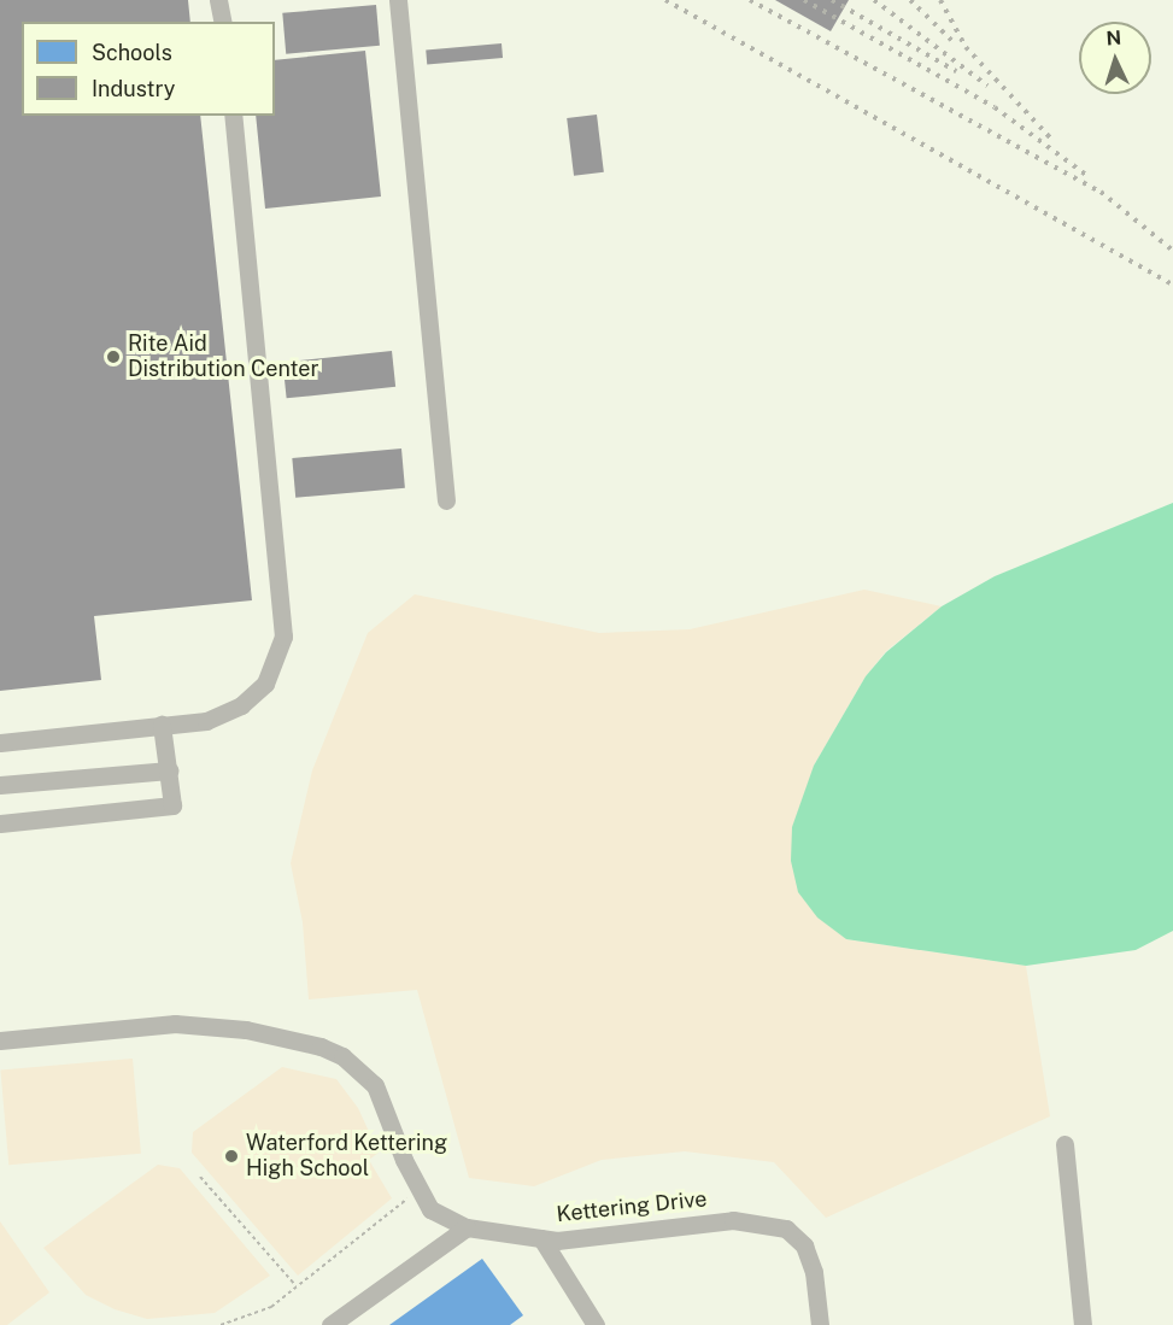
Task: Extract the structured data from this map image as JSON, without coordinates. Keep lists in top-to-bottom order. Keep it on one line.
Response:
{"streets":{"street":["Kettering Drive"]},"places":["Rite Aid Distribution Center","Waterford Kettering High School"],"legend":["Schools","Industry"],"north":"top"}
